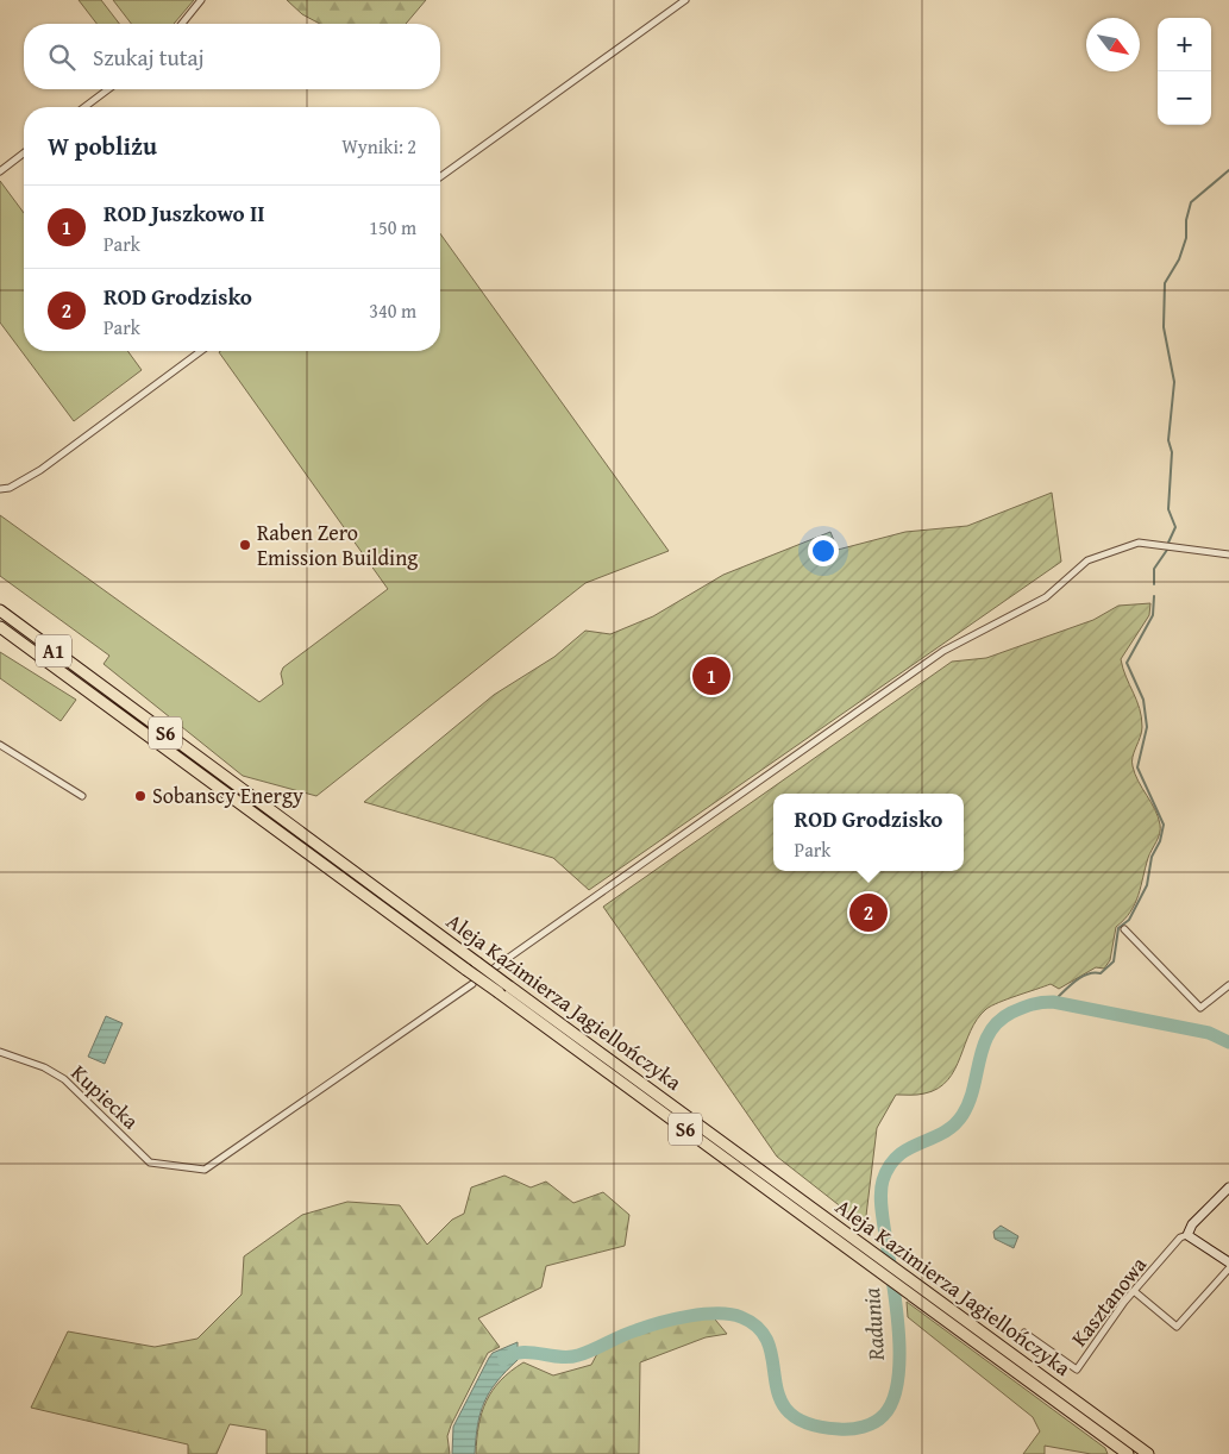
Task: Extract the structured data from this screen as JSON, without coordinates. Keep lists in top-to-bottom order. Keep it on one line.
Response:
{"streets":{"highway":["A1","S6","Aleja Kazimierza Jagiellończyka"],"street":["Kupiecka","Kasztanowa"]},"crossings":[["A1","Aleja Kazimierza Jagiellończyka"]],"water":["Radunia"],"places":["Raben Zero Emission Building","Sobanscy Energy"],"north":"bottom right","page":{"map_buttons":["+","−"],"search":"Szukaj tutaj","heading":["W pobliżu","Wyniki: 2"],"list":[{"mark":"1","name":"ROD Juszkowo II","note":"Park","value":"150 m"},{"mark":"2","name":"ROD Grodzisko","note":"Park","value":"340 m"}],"pins":["1","2"],"popup":["ROD Grodzisko","Park"]}}
